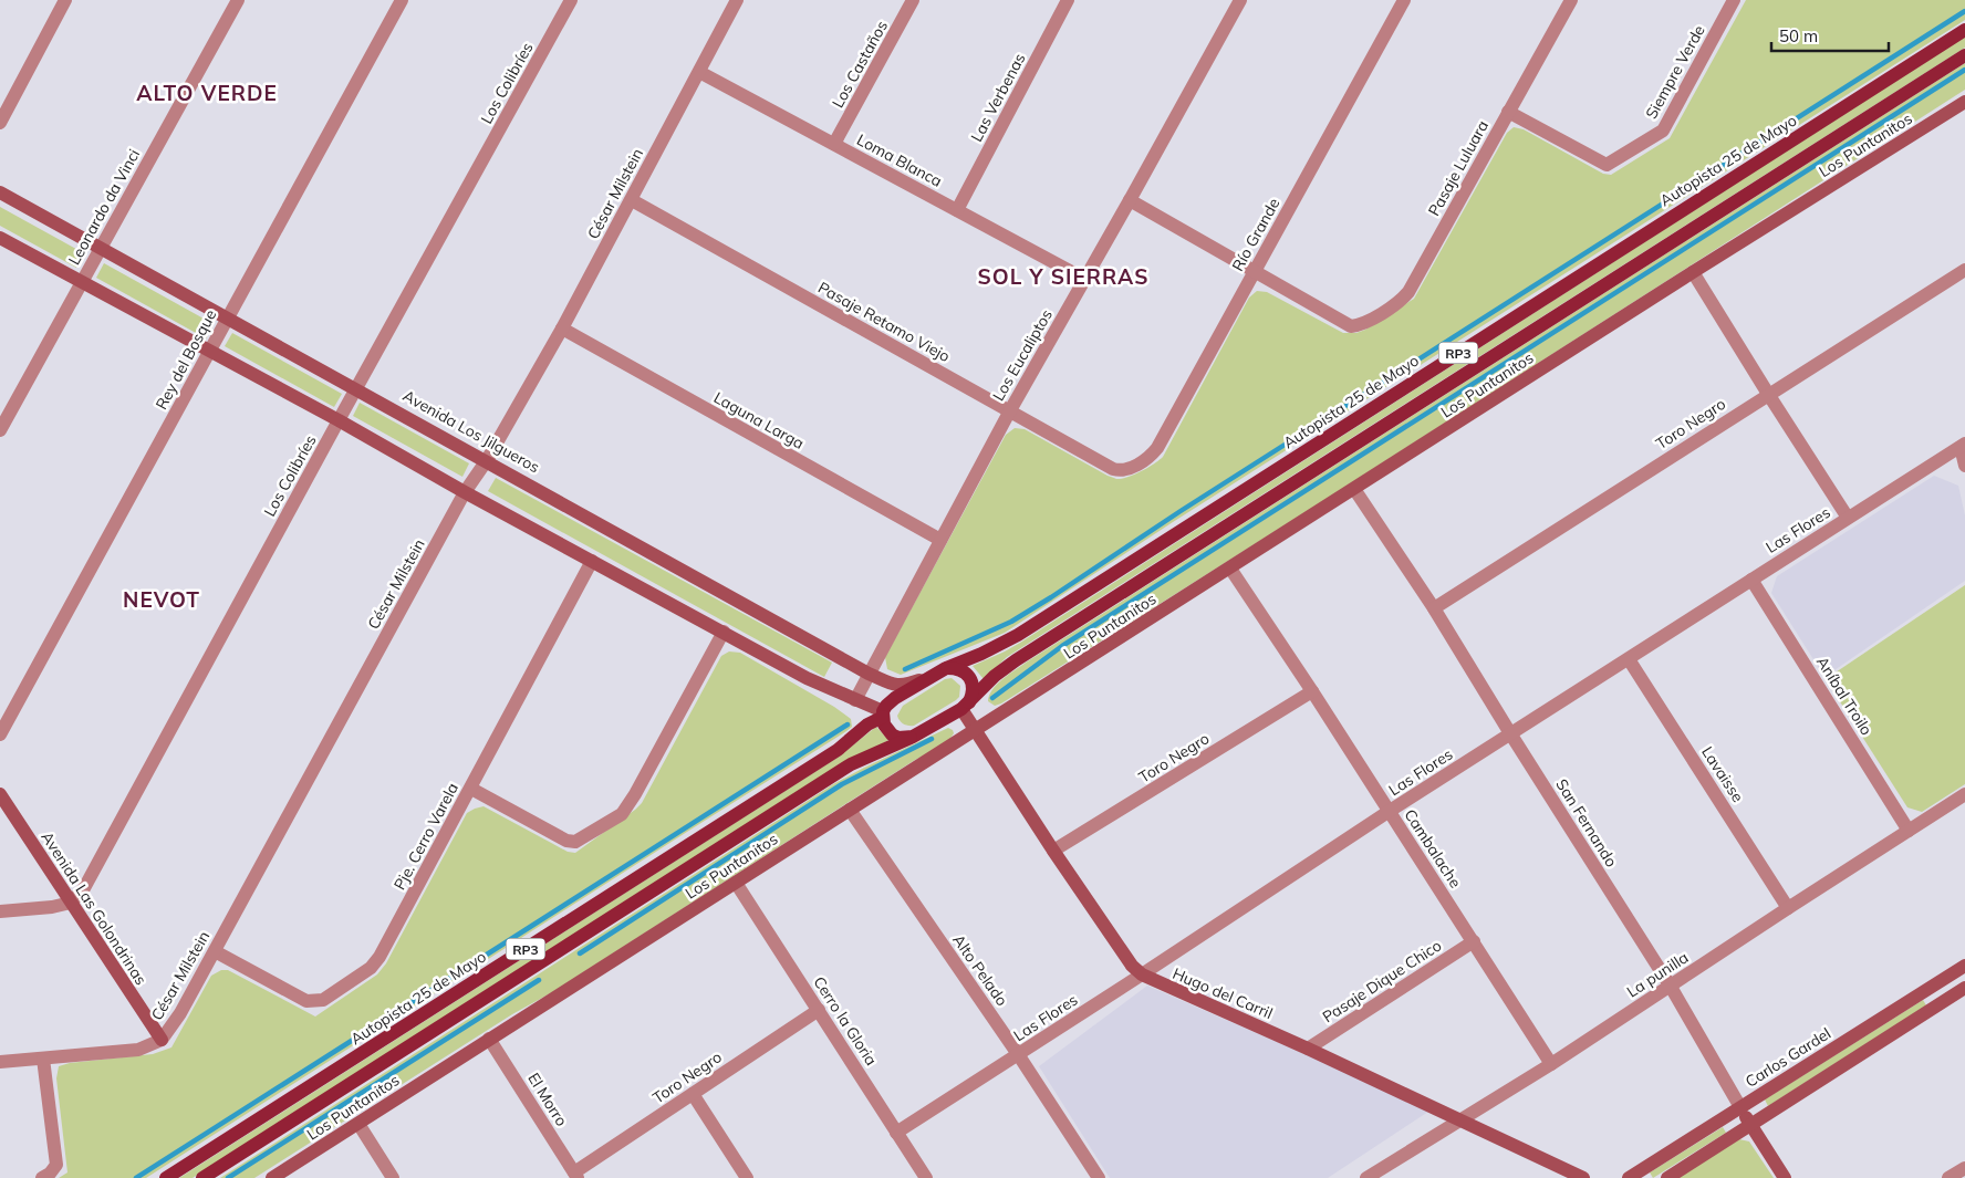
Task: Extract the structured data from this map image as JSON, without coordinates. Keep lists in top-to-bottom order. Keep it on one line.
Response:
{"streets":{"main road":["Autopista 25 de Mayo","RP3"],"street":["Los Castaños","Siempre Verde","Los Colibríes","Las Verbenas","Los Puntanitos","Loma Blanca","Pasaje Luluara","César Milstein","Leonardo da Vinci","Río Grande","Pasaje Retamo Viejo","Los Eucaliptos","Rey del Bosque","Laguna Larga","Toro Negro","Avenida Los Jilgueros","Las Flores","Aníbal Troilo","Lavaisse","San Fernando","Pje. Cerro Varela","Cambalache","Avenida Las Golondrinas","Alto Pelado","La punilla","Pasaje Dique Chico","Hugo del Carril","Cerro la Gloria","Carlos Gardel","El Morro"]},"crossings":[["Los Castaños","Loma Blanca"],["Siempre Verde","Pasaje Luluara"],["Los Colibríes","Avenida Los Jilgueros"],["Los Colibríes","Avenida Las Golondrinas"],["Las Verbenas","Loma Blanca"],["Los Puntanitos","San Fernando"],["Los Puntanitos","Cambalache"],["Los Puntanitos","Alto Pelado"],["Los Puntanitos","Hugo del Carril"],["Los Puntanitos","Cerro la Gloria"],["Los Puntanitos","El Morro"],["Loma Blanca","César Milstein"],["Loma Blanca","Los Eucaliptos"],["Autopista 25 de Mayo","RP3"],["Pasaje Luluara","Río Grande"],["César Milstein","Pasaje Retamo Viejo"],["César Milstein","Laguna Larga"],["César Milstein","Avenida Los Jilgueros"],["César Milstein","Pje. Cerro Varela"],["César Milstein","Avenida Las Golondrinas"],["Leonardo da Vinci","Avenida Los Jilgueros"],["Río Grande","Pasaje Retamo Viejo"],["Pasaje Retamo Viejo","Los Eucaliptos"],["RP3","Avenida Los Jilgueros"],["RP3","Hugo del Carril"],["Los Eucaliptos","Laguna Larga"],["Los Eucaliptos","Avenida Los Jilgueros"],["Rey del Bosque","Avenida Los Jilgueros"],["Toro Negro","San Fernando"],["Toro Negro","Cambalache"],["Toro Negro","Hugo del Carril"],["Toro Negro","Cerro la Gloria"],["Toro Negro","El Morro"],["Las Flores","Aníbal Troilo"],["Las Flores","Lavaisse"],["Las Flores","San Fernando"],["Las Flores","Cambalache"],["Las Flores","Alto Pelado"],["Las Flores","Hugo del Carril"],["Las Flores","Cerro la Gloria"],["Aníbal Troilo","La punilla"],["Lavaisse","La punilla"],["San Fernando","La punilla"],["San Fernando","Carlos Gardel"],["Cambalache","La punilla"],["Cambalache","Pasaje Dique Chico"],["La punilla","Hugo del Carril"],["Pasaje Dique Chico","Hugo del Carril"]],"districts":["ALTO VERDE","SOL Y SIERRAS","NEVOT"],"scale_bar":"50 m"}
